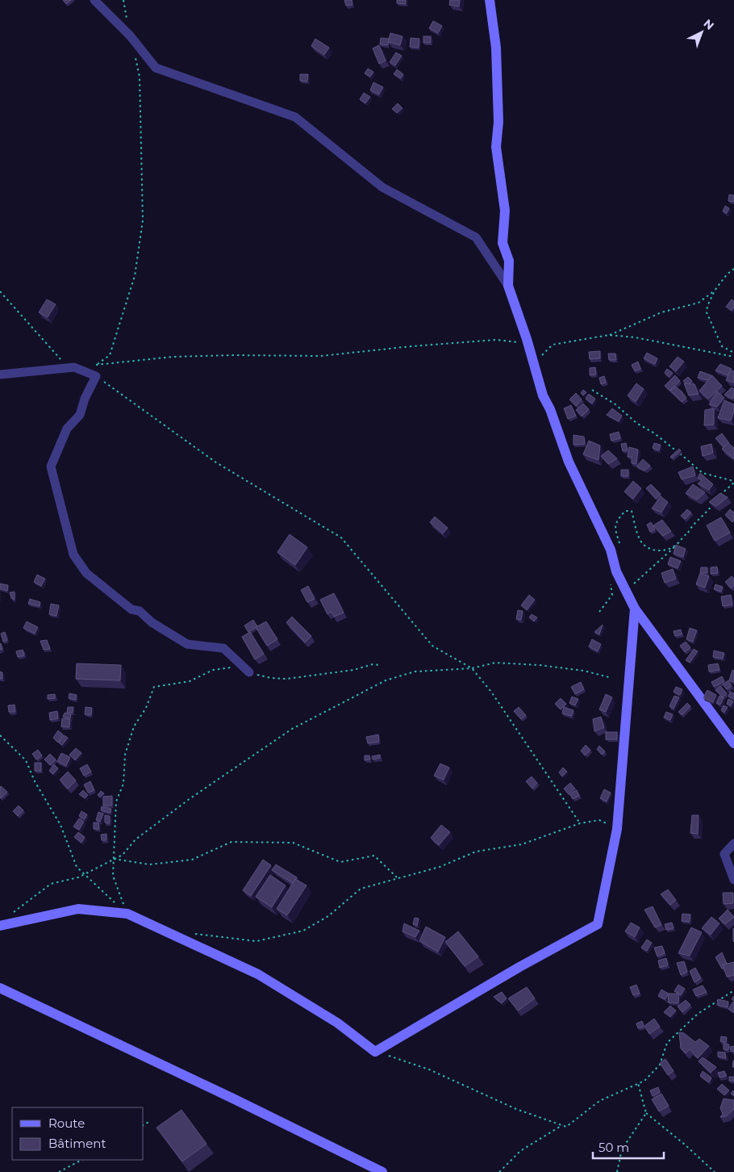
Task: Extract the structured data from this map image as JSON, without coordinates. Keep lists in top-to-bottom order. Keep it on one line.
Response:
{"legend":["Route","Bâtiment"],"scale_bar":"50 m","north":"top right"}
